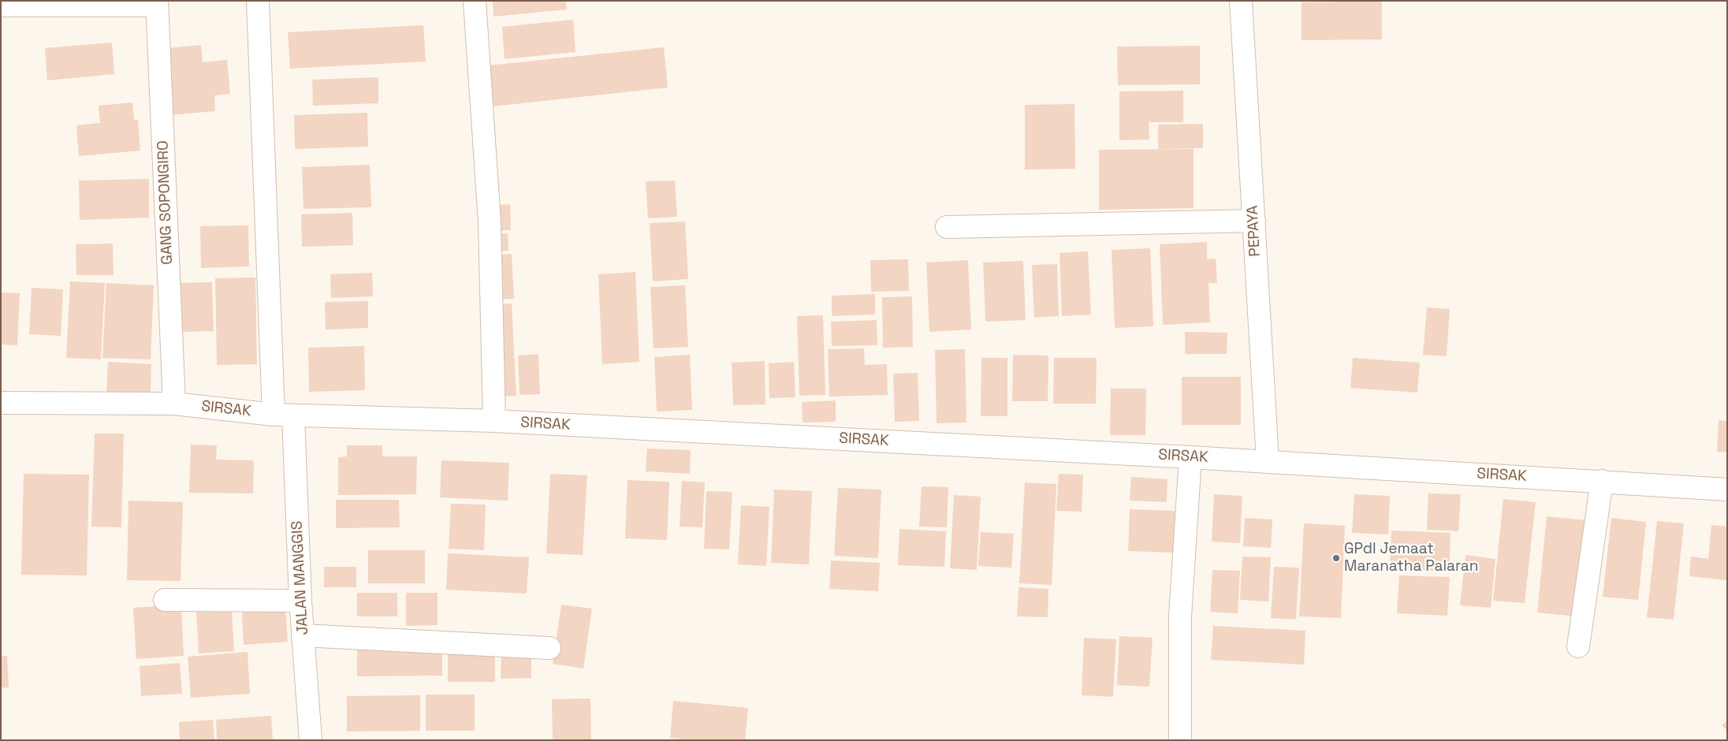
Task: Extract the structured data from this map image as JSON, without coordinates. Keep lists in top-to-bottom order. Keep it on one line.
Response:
{"streets":{"street":["GANG SOPONGIRO","PEPAYA","SIRSAK","JALAN MANGGIS"]},"crossings":[["GANG SOPONGIRO","SIRSAK"],["PEPAYA","SIRSAK"],["SIRSAK","JALAN MANGGIS"]],"places":["GPdI Jemaat Maranatha Palaran"]}
